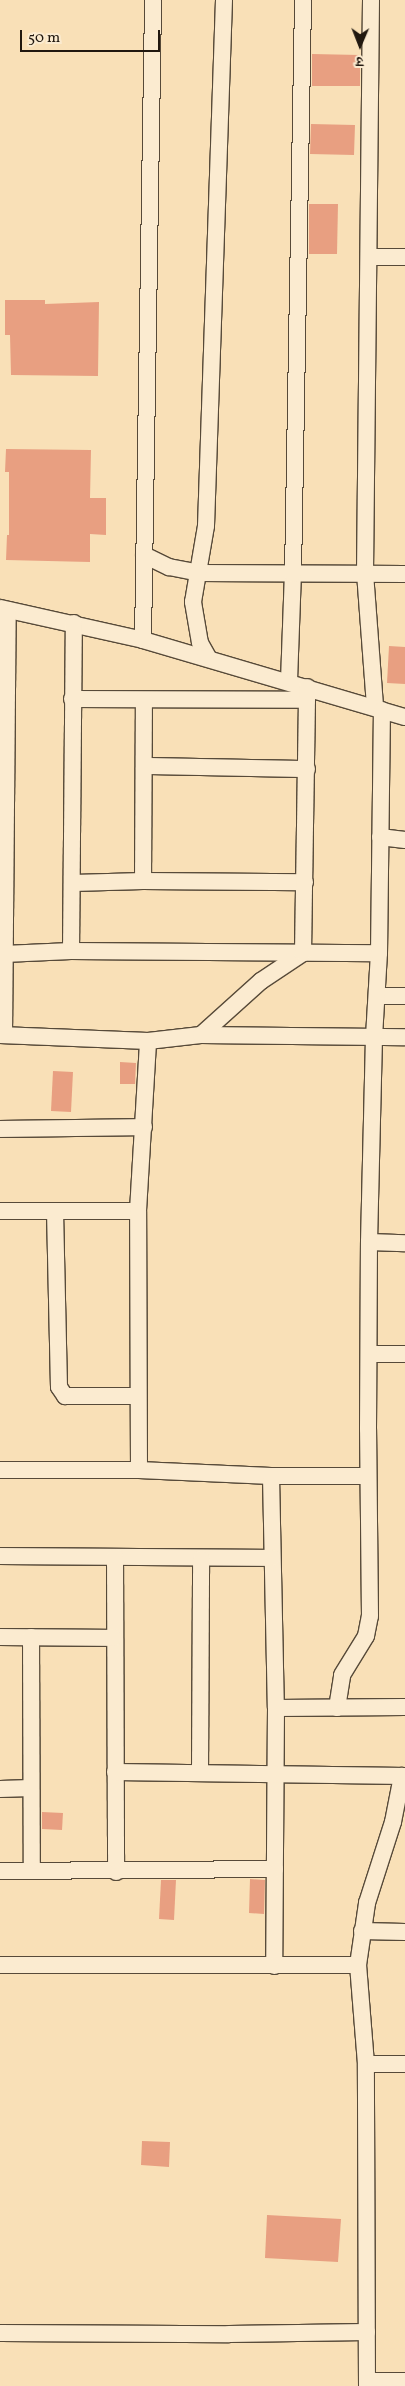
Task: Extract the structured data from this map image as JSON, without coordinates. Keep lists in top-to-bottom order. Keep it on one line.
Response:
{"scale_bar":"50 m","north":"bottom"}
